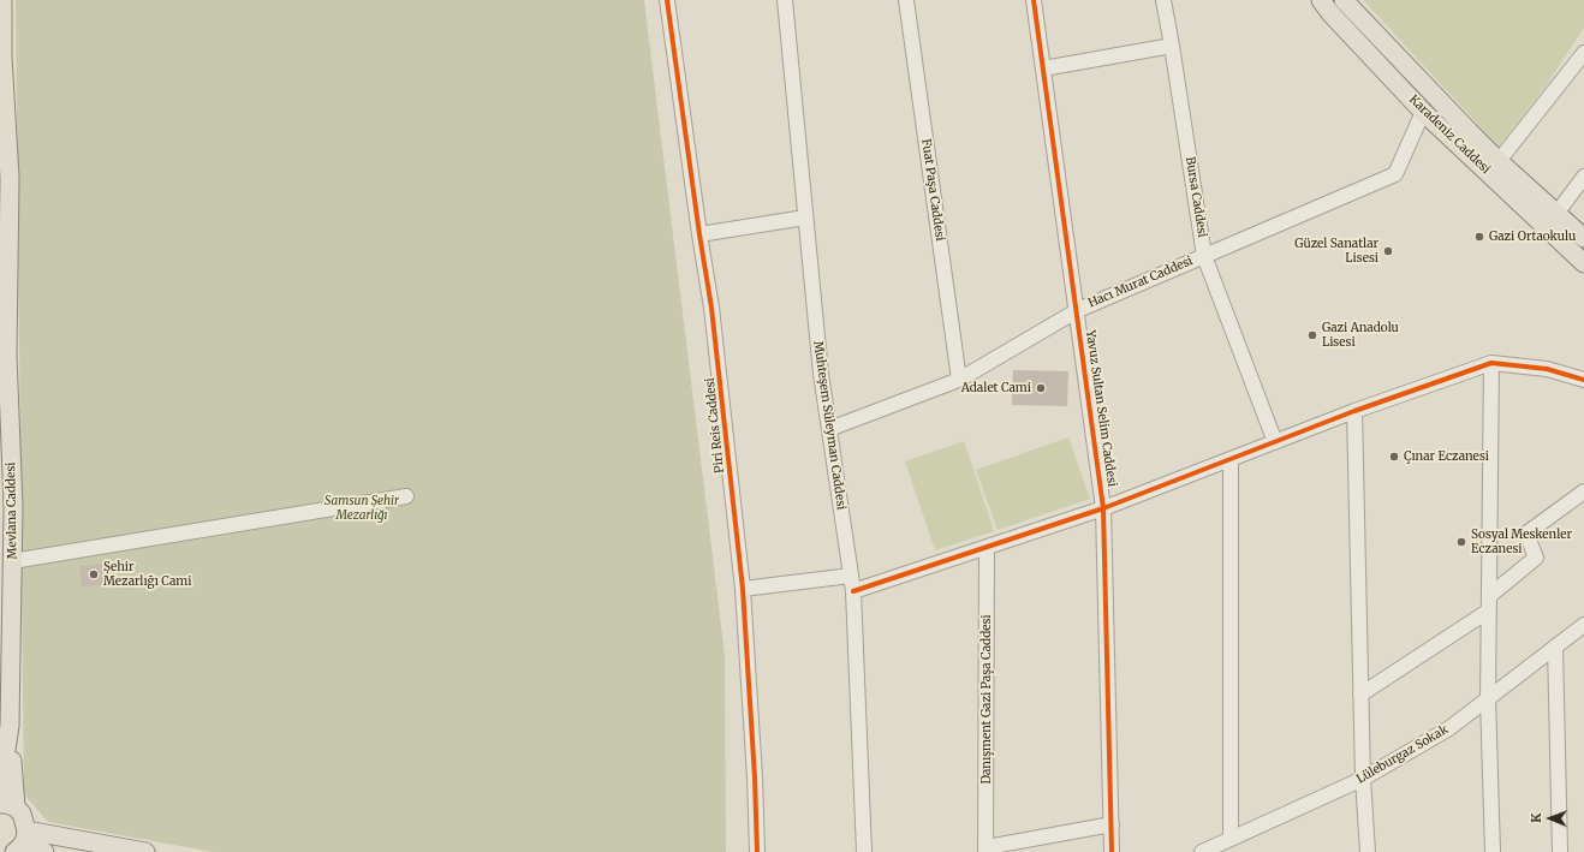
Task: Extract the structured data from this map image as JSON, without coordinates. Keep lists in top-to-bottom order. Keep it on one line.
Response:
{"streets":{"main road":["Karadeniz Caddesi","Mevlana Caddesi"],"street":["Fuat Paşa Caddesi","Bursa Caddesi","Hacı Murat Caddesi","Yavuz Sultan Selim Caddesi","Piri Reis Caddesi","Muhteşem Süleyman Caddesi","Danışment Gazi Paşa Caddesi","Lüleburgaz Sokak"]},"crossings":[["Karadeniz Caddesi","Hacı Murat Caddesi"],["Fuat Paşa Caddesi","Hacı Murat Caddesi"],["Bursa Caddesi","Hacı Murat Caddesi"],["Hacı Murat Caddesi","Yavuz Sultan Selim Caddesi"],["Hacı Murat Caddesi","Muhteşem Süleyman Caddesi"]],"parks":["Samsun Şehir Mezarlığı"],"places":["Gazi Ortaokulu","Güzel Sanatlar Lisesi","Gazi Anadolu Lisesi","Adalet Cami","Çınar Eczanesi","Sosyal Meskenler Eczanesi","Şehir Mezarlığı Cami"],"north":"left"}
